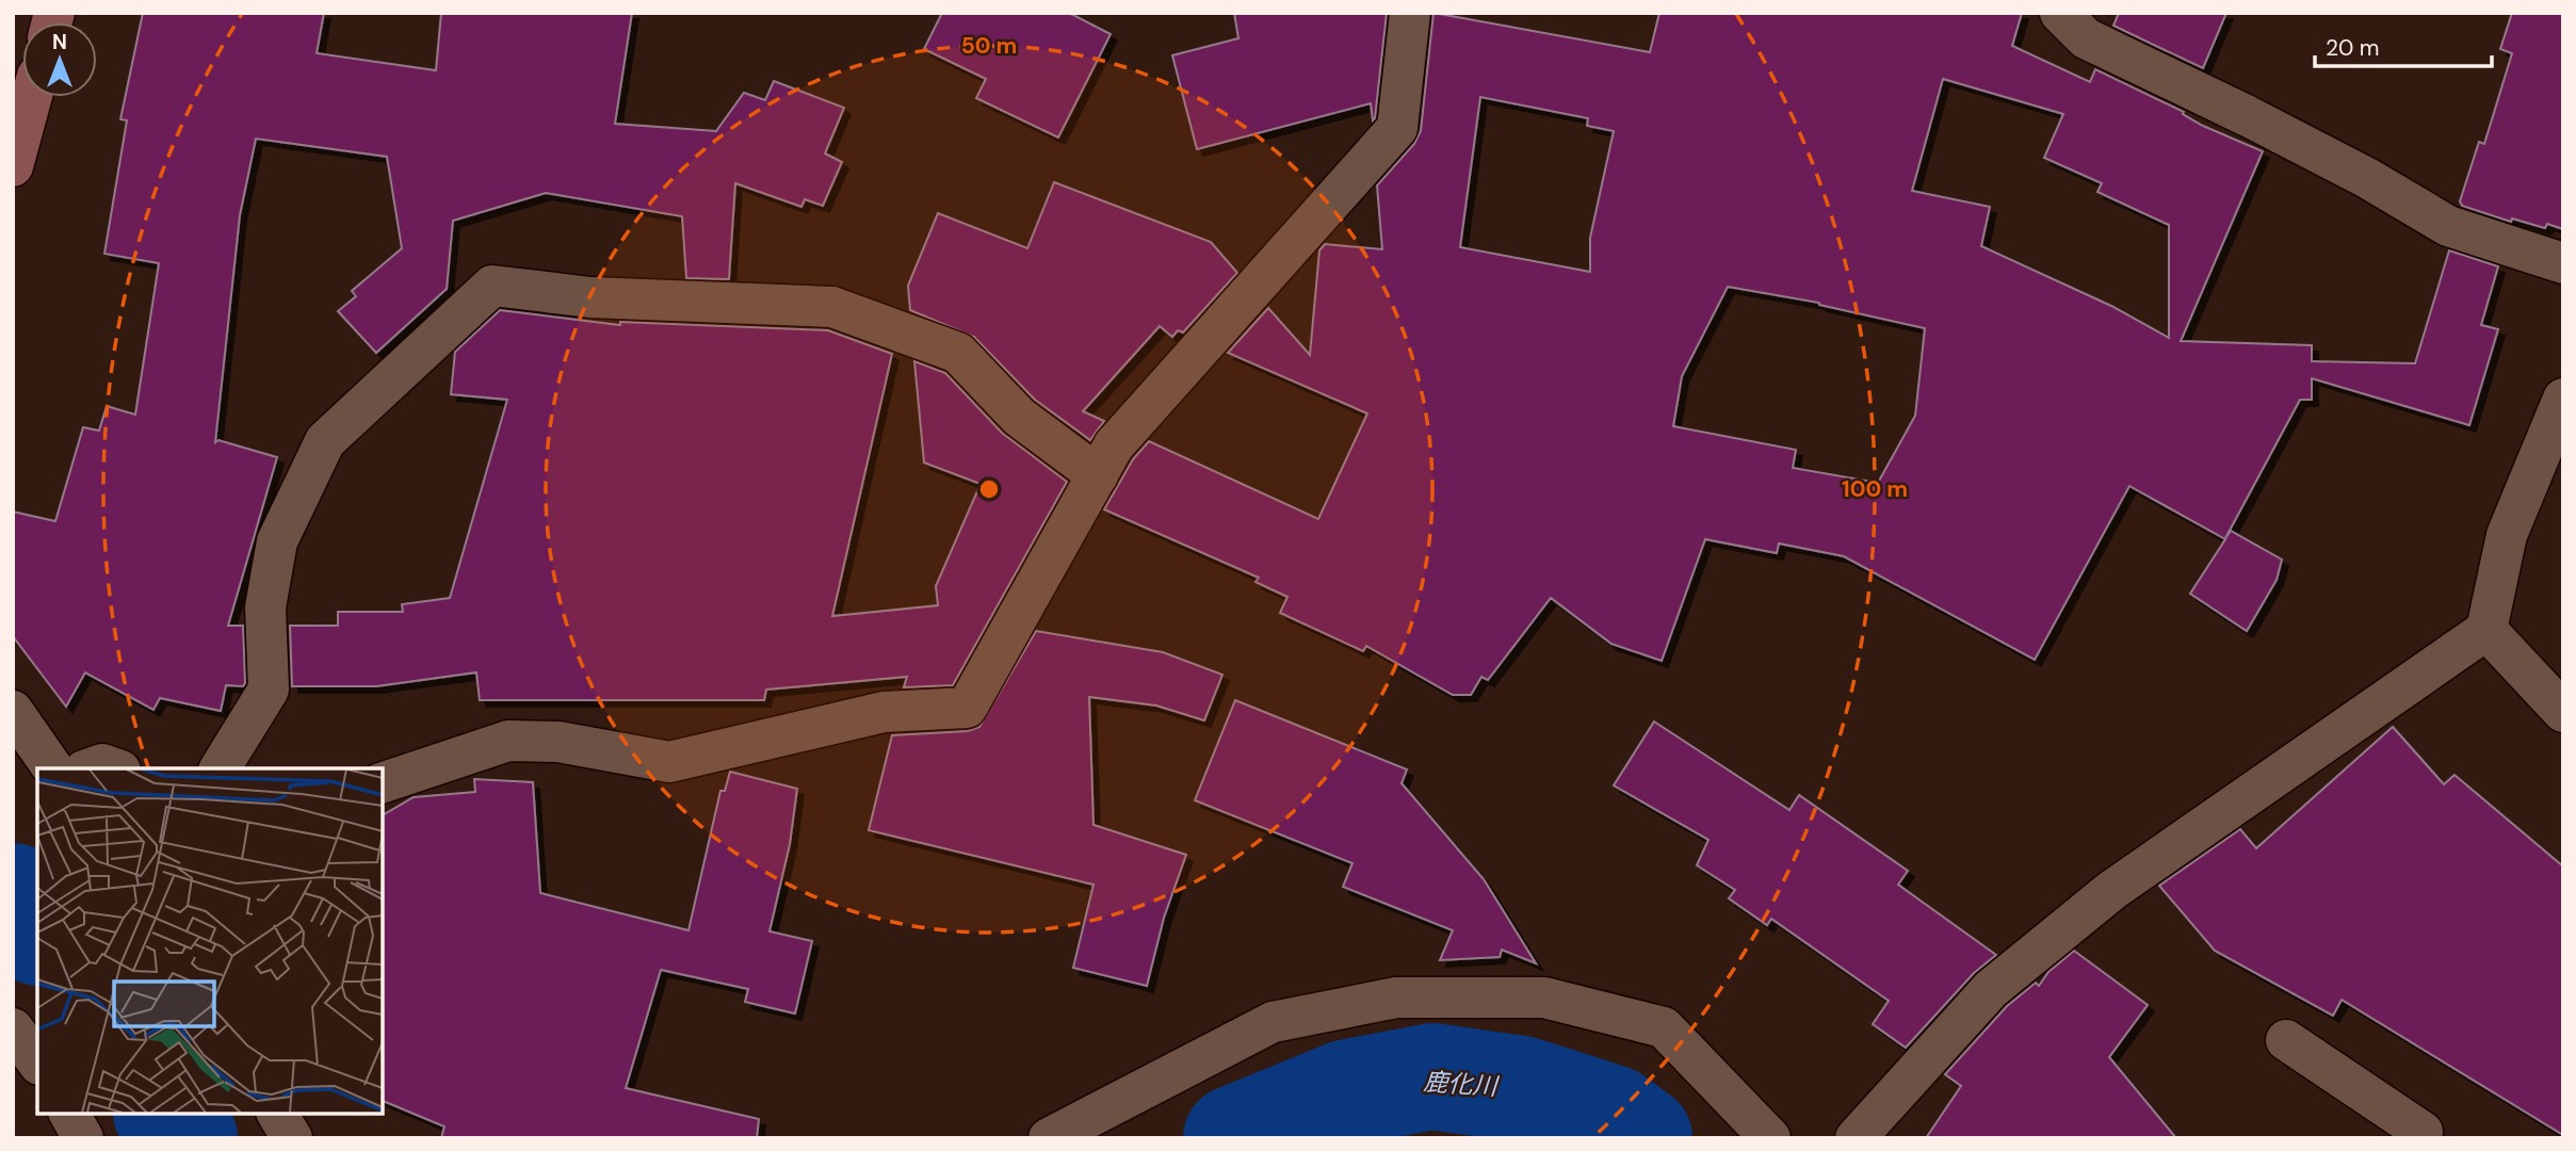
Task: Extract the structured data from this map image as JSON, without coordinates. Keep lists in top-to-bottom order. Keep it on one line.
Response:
{"water":["鹿化川"],"scale_bar":"20 m","north":"top","rings":["50 m","100 m"]}
